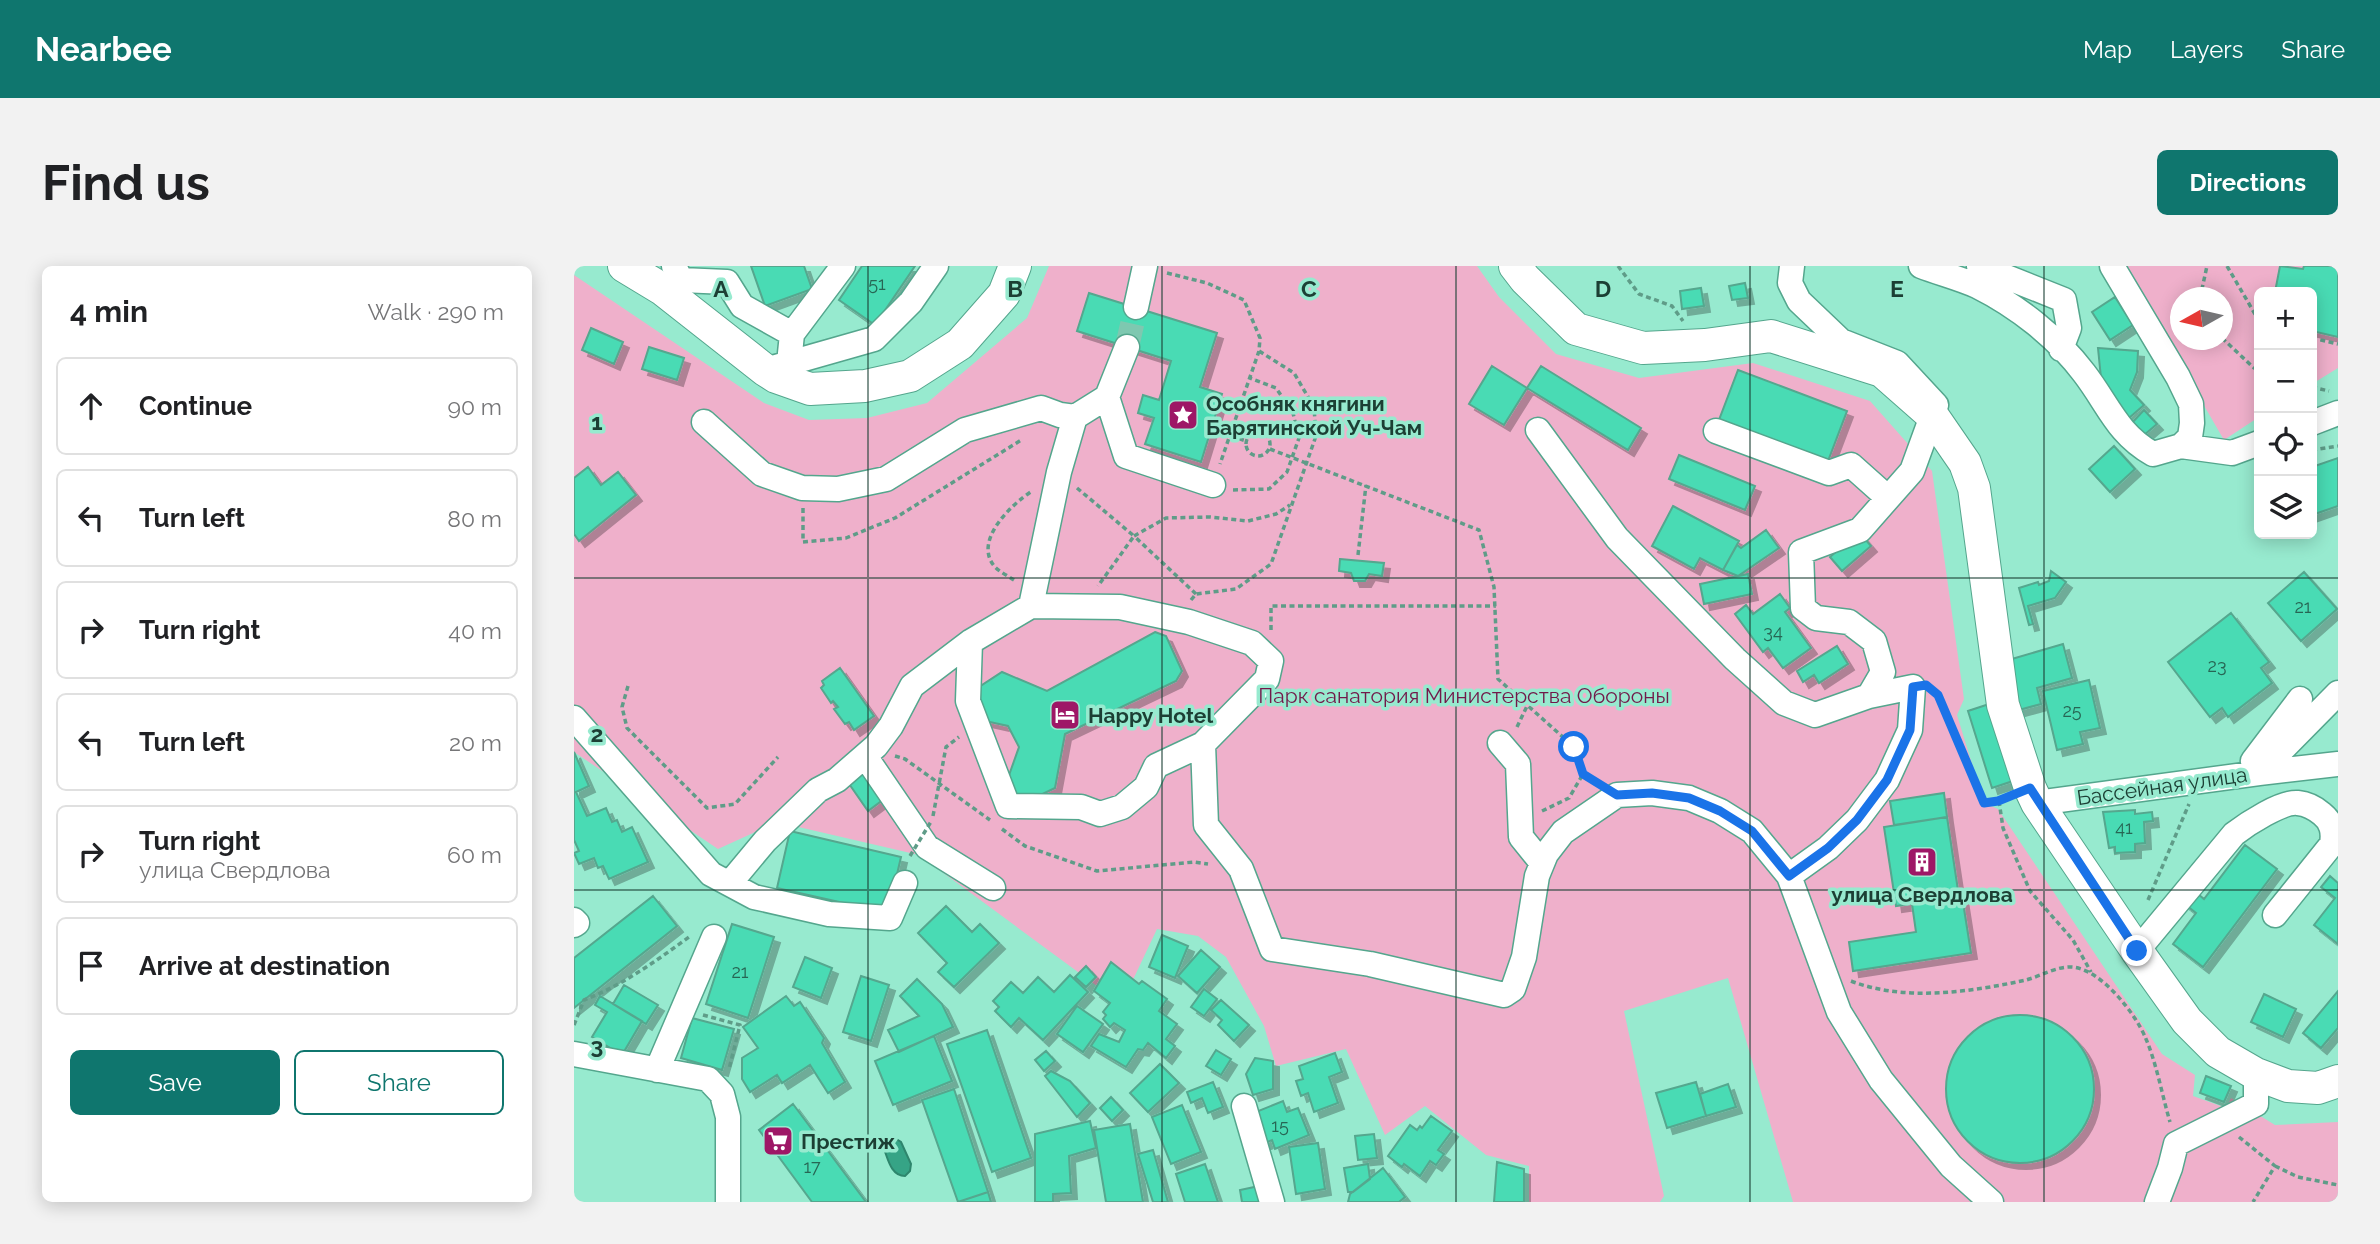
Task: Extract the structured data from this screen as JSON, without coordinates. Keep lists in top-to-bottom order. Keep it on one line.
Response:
{"streets":{"street":["Бассейная улица"]},"parks":["Парк санатория Министерства Обороны"],"places":{"place":["Особняк княгини Барятинской Уч-Чам"],"hotel":["Happy Hotel"],"building":["улица Свердлова"],"supermarket":["Престиж"]},"house_numbers":["51","21","34","23","25","41","21","15","17"],"north":"left","page":{"header":"Nearbee","nav":["Map","Layers","Share"],"buttons":["Directions",["Save","Share"]],"title":"Find us","heading":["4 min","Walk · 290 m"],"map_buttons":["+","−"],"list":[["Continue","90 m"],["Turn left","80 m"],["Turn right","40 m"],["Turn left","20 m"],["Turn right","улица Свердлова","60 m"],"Arrive at destination"]},"grid":{"columns":["A","B","C","D","E"],"rows":["1","2","3"]}}
